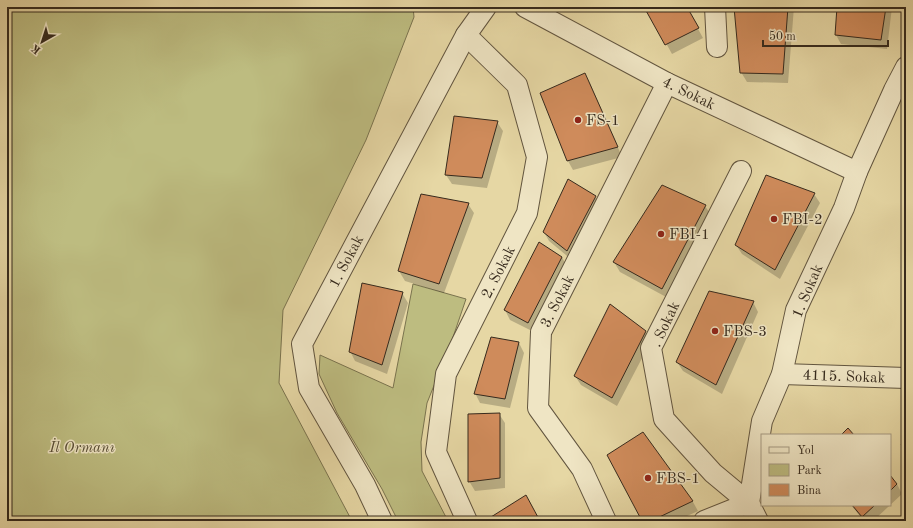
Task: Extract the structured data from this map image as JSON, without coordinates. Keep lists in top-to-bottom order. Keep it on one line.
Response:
{"streets":{"street":["4. Sokak","1. Sokak","2. Sokak","3. Sokak",". Sokak","4115. Sokak"]},"crossings":[["4. Sokak","1. Sokak"],["4. Sokak","3. Sokak"],["1. Sokak","2. Sokak"],["1. Sokak",". Sokak"],["1. Sokak","4115. Sokak"]],"parks":["İl Ormanı"],"places":["FS-1","FBI-2","FBI-1","FBS-3","FBS-1"],"legend":["Yol","Park","Bina"],"scale_bar":"50 m","north":"bottom left"}
